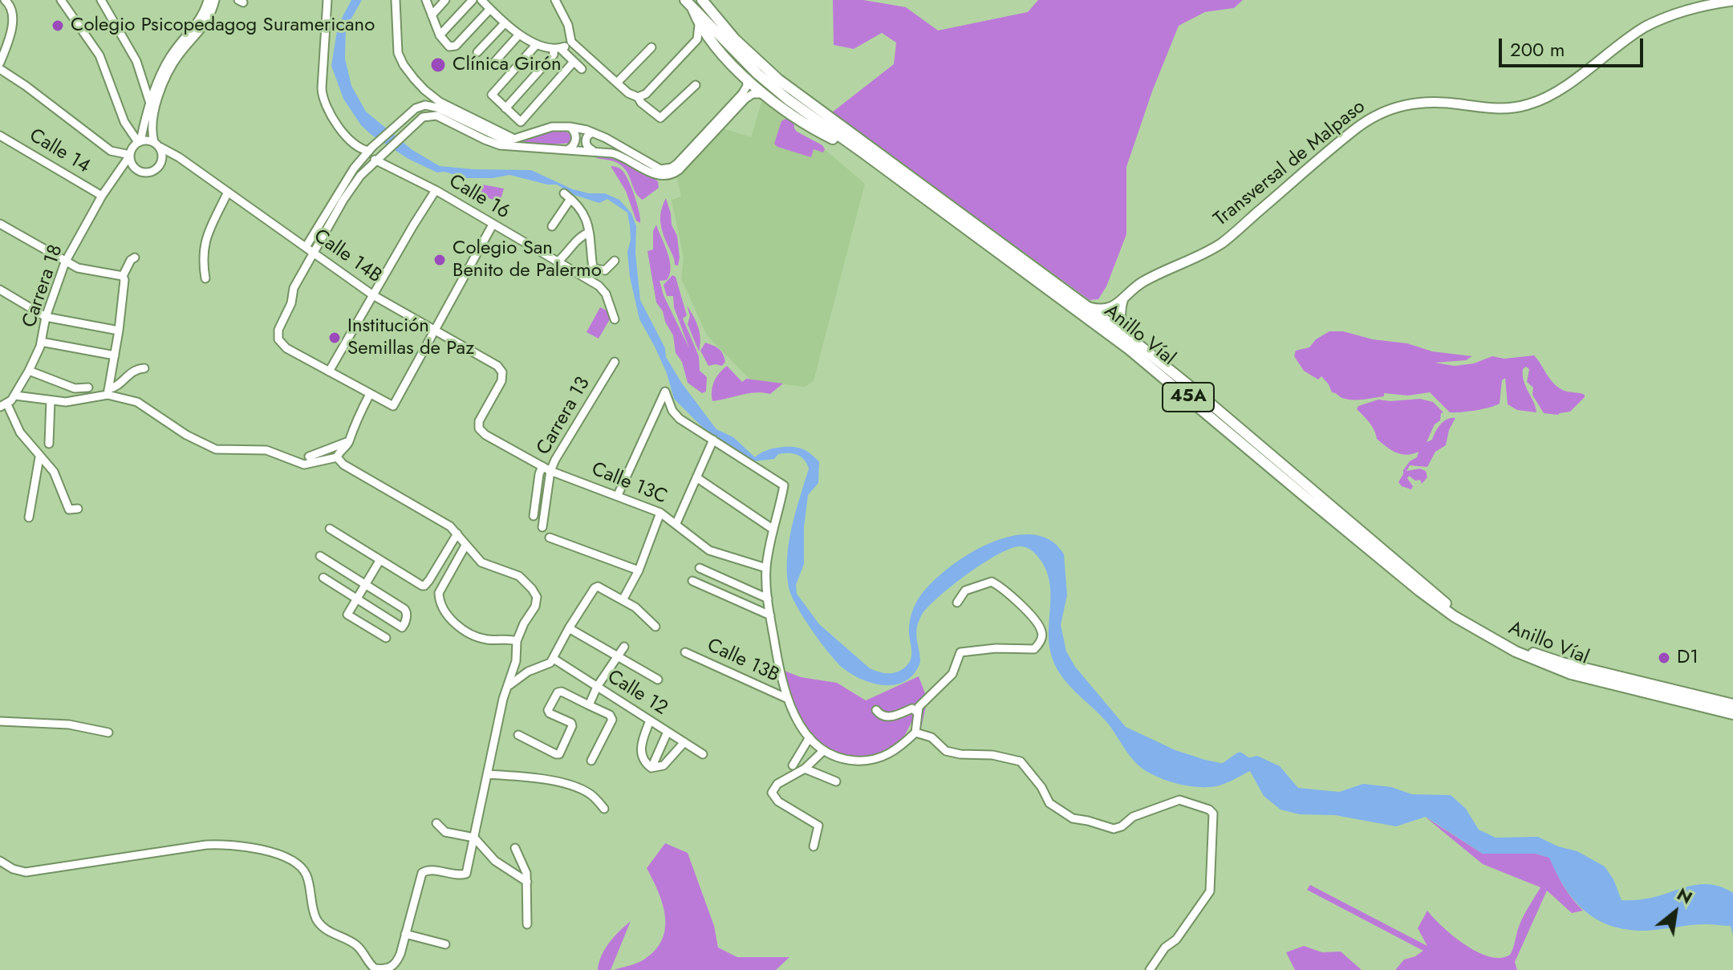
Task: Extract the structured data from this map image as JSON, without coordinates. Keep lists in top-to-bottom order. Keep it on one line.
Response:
{"streets":{"highway":["Anillo Víal","45A"],"main road":["Transversal de Malpaso"],"street":["Calle 14","Calle 16","Calle 14B","Carrera 18","Carrera 13","Calle 13C","Calle 13B","Calle 12"]},"crossings":[["Calle 14","Carrera 18"],["Transversal de Malpaso","Anillo Víal"],["Calle 14B","Carrera 18"],["Calle 14B","Calle 13C"],["Carrera 13","Calle 13C"]],"places":["Colegio Psicopedagog Suramericano","Clínica Girón","Colegio San Benito de Palermo","Institución Semillas de Paz","D1"],"scale_bar":"200 m","north":"top right"}
